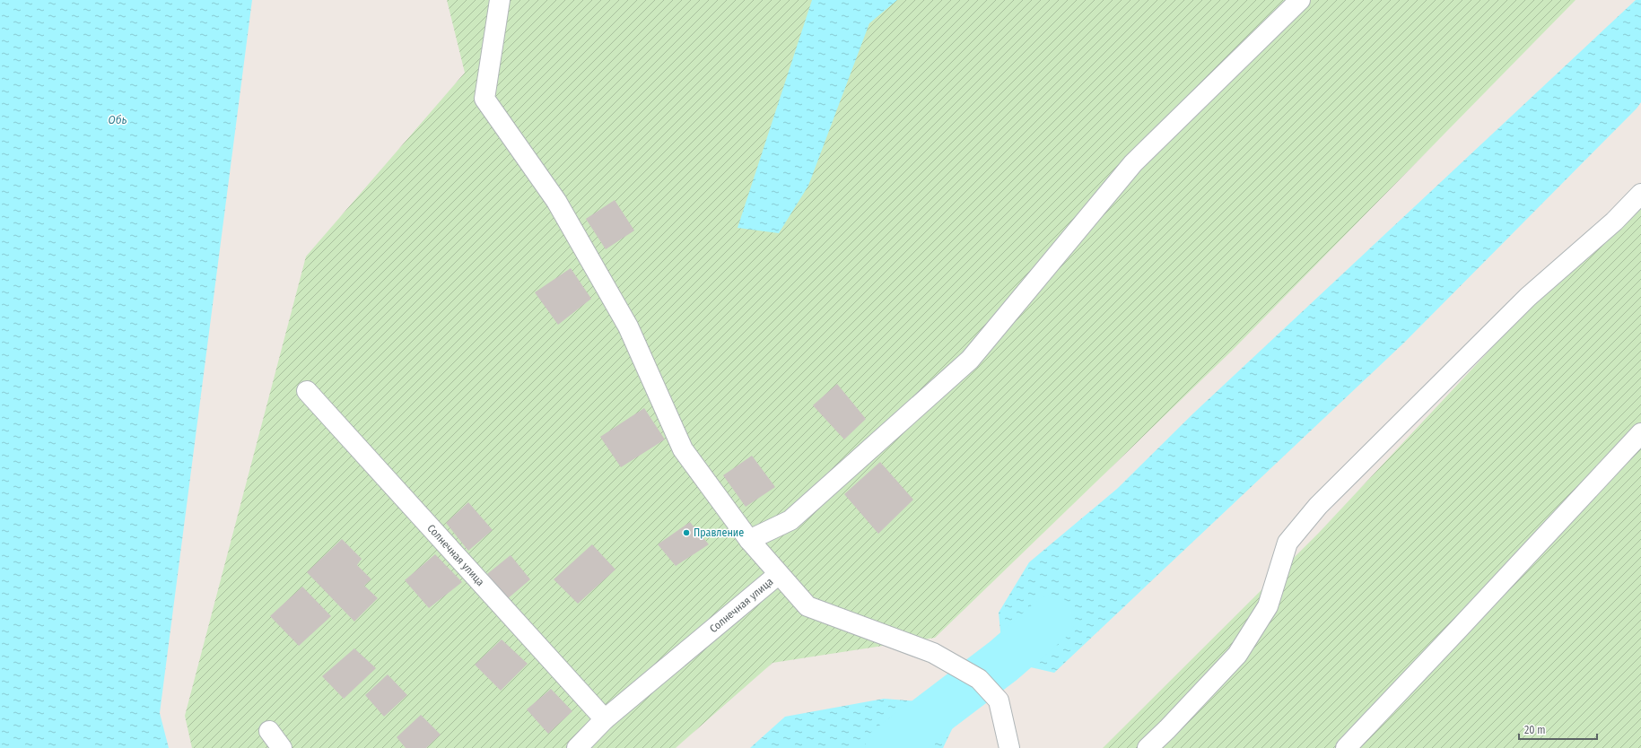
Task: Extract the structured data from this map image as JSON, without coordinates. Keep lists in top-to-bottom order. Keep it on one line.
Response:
{"streets":{"street":["Солнечная улица"]},"water":["Обь"],"places":["Правление"],"scale_bar":"20 m"}
